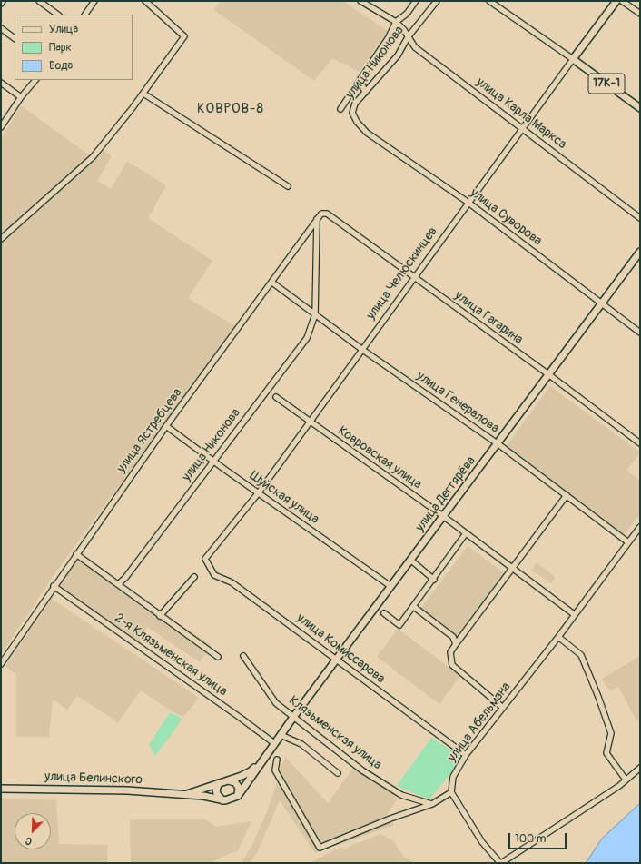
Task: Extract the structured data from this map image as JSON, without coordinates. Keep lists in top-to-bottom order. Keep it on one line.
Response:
{"streets":{"main road":["17К-1","улица Челюскинцев","улица Дегтярёва","улица Белинского"],"street":["улица Никонова","улица Карла Маркса","улица Суворова","улица Гагарина","улица Генералова","улица Ястребцева","Ковровская улица","Шуйская улица","улица Комиссарова","2-я Клязьменская улица","улица Абельмана","Клязьменская улица"]},"crossings":[["улица Никонова","улица Карла Маркса"],["улица Никонова","улица Суворова"],["улица Никонова","улица Генералова"],["улица Никонова","улица Ястребцева"],["улица Никонова","Шуйская улица"],["17К-1","улица Челюскинцев"],["улица Карла Маркса","улица Челюскинцев"],["улица Суворова","улица Челюскинцев"],["улица Суворова","улица Дегтярёва"],["улица Челюскинцев","улица Гагарина"],["улица Челюскинцев","улица Генералова"],["улица Челюскинцев","Ковровская улица"],["улица Челюскинцев","Шуйская улица"],["улица Челюскинцев","улица Комиссарова"],["улица Гагарина","улица Ястребцева"],["улица Гагарина","улица Дегтярёва"],["улица Генералова","улица Ястребцева"],["улица Генералова","улица Дегтярёва"],["улица Генералова","улица Абельмана"],["улица Ястребцева","Шуйская улица"],["улица Ястребцева","2-я Клязьменская улица"],["Ковровская улица","улица Дегтярёва"],["Ковровская улица","улица Абельмана"],["улица Дегтярёва","Шуйская улица"],["улица Дегтярёва","улица Комиссарова"],["улица Дегтярёва","2-я Клязьменская улица"],["улица Дегтярёва","Клязьменская улица"],["улица Дегтярёва","улица Белинского"],["улица Комиссарова","улица Абельмана"]],"districts":["КОВРОВ-8"],"legend":["Улица","Парк","Вода"],"scale_bar":"100 m","north":"bottom left"}
